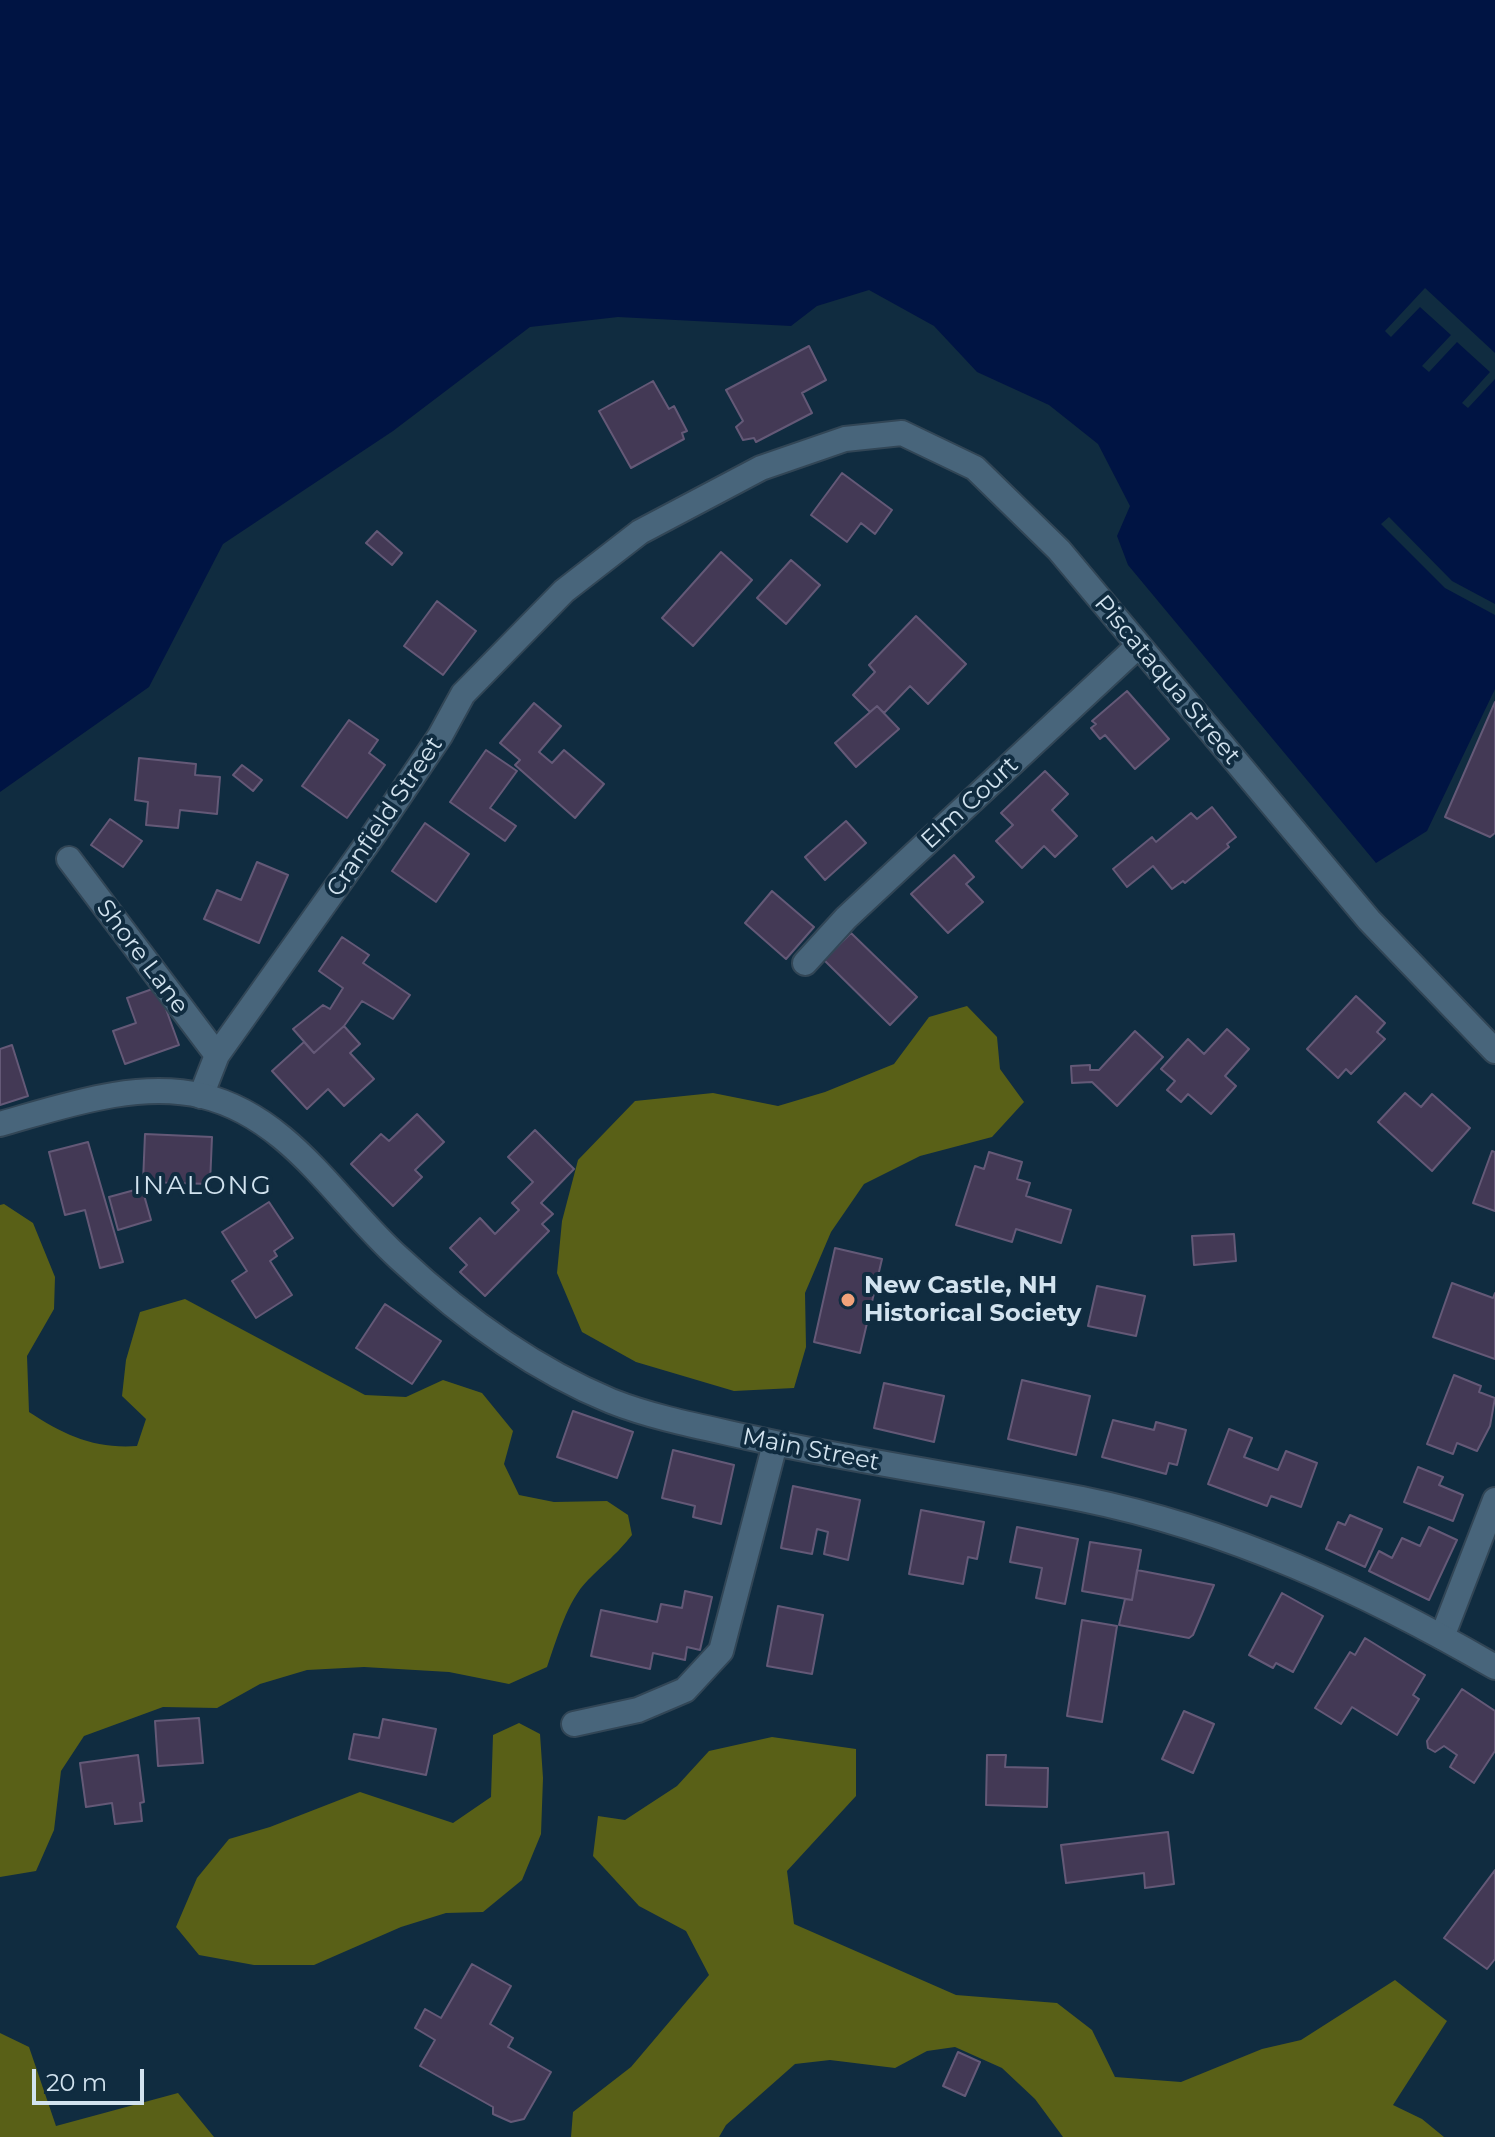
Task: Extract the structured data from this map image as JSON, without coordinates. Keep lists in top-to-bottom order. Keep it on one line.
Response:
{"streets":{"street":["Piscataqua Street","Elm Court","Cranfield Street","Shore Lane","Main Street"]},"crossings":[["Piscataqua Street","Elm Court"],["Piscataqua Street","Cranfield Street"],["Cranfield Street","Shore Lane"],["Cranfield Street","Main Street"]],"districts":["INALONG"],"places":["New Castle, NH Historical Society"],"scale_bar":"20 m"}
